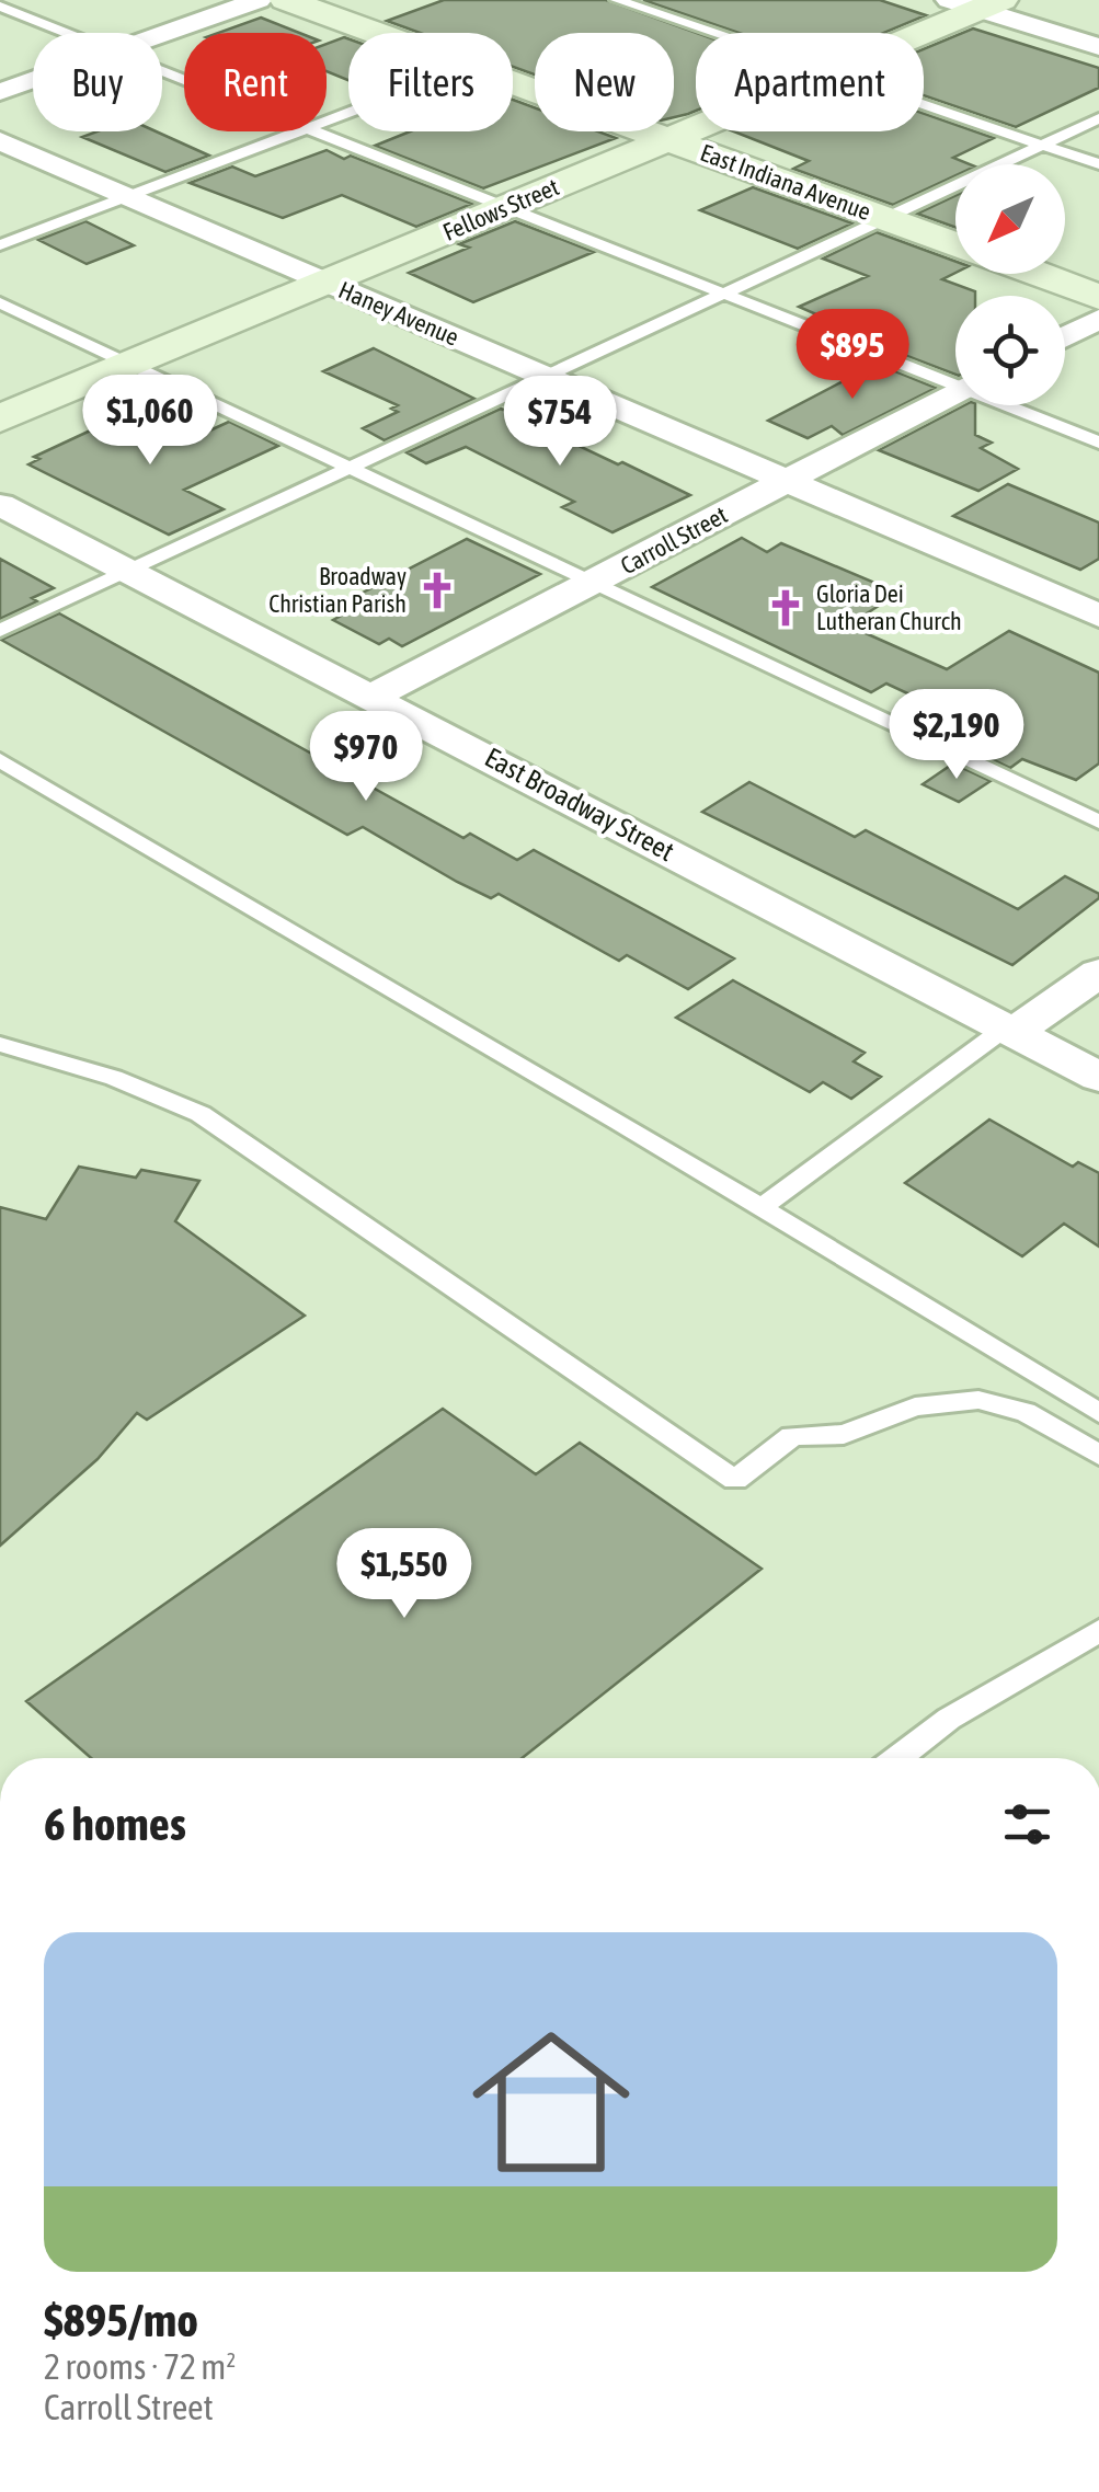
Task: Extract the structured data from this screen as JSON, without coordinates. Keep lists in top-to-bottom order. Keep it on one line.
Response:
{"streets":{"street":["East Indiana Avenue","Fellows Street","Haney Avenue","Carroll Street","East Broadway Street"]},"crossings":[["East Indiana Avenue","Fellows Street"],["Fellows Street","Haney Avenue"],["Haney Avenue","Carroll Street"],["Carroll Street","East Broadway Street"]],"places":{"church":["Broadway Christian Parish","Gloria Dei Lutheran Church"]},"north":"bottom left","page":{"chip":["Buy","Rent","Filters","New","Apartment"],"price":["$895","$1,060","$754","$2,190","$970","$1,550"],"heading":"6 homes","list":[{"name":"$895/mo","note":"2 rooms · 72 m² · Carroll Street"}]}}
